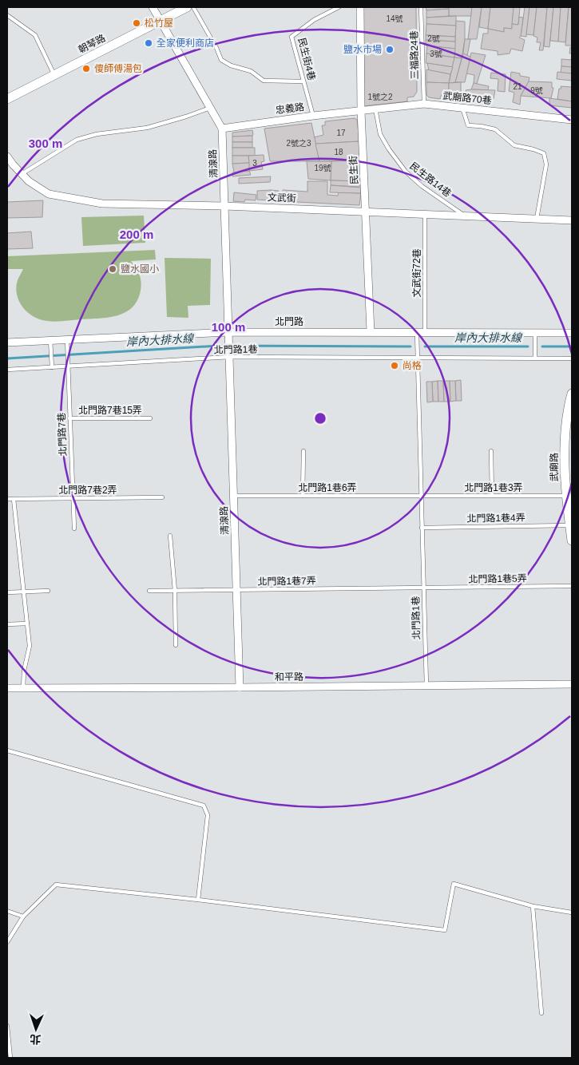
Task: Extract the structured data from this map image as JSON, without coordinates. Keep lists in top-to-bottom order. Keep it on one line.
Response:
{"streets":{"street":["朝琴路","武廟路70巷","忠義路","清湶路","民生街","文武街","北門路","武廟路","和平路"],"lane":["三福路24巷","民生街4巷","民生路14巷","文武街72巷","北門路1巷","北門路7巷15弄","北門路7巷","北門路1巷6弄","北門路1巷3弄","北門路7巷2弄","北門路1巷4弄","北門路1巷5弄","北門路1巷7弄"]},"crossings":[["朝琴路","清湶路"],["三福路24巷","武廟路70巷"],["民生街4巷","忠義路"],["武廟路70巷","忠義路"],["武廟路70巷","民生街"],["武廟路70巷","民生路14巷"],["忠義路","清湶路"],["忠義路","民生街"],["清湶路","文武街"],["清湶路","北門路"],["清湶路","北門路1巷"],["清湶路","北門路1巷6弄"],["清湶路","北門路1巷7弄"],["清湶路","和平路"],["民生街","文武街"],["民生街","北門路"],["民生路14巷","文武街"],["文武街","文武街72巷"],["文武街72巷","北門路"],["文武街72巷","北門路1巷"],["北門路","北門路1巷"],["北門路","北門路7巷"],["北門路1巷","北門路7巷"],["北門路1巷","北門路1巷6弄"],["北門路1巷","北門路1巷3弄"],["北門路1巷","北門路1巷4弄"],["北門路1巷","北門路1巷5弄"],["北門路1巷","北門路1巷7弄"],["北門路1巷","和平路"],["北門路7巷15弄","北門路7巷"],["北門路7巷","北門路7巷2弄"],["武廟路","北門路1巷3弄"],["武廟路","北門路1巷4弄"],["北門路1巷6弄","北門路1巷3弄"],["北門路1巷5弄","北門路1巷7弄"]],"water":["岸內大排水線"],"places":["松竹屋","全家便利商店","鹽水市場","傻師傅湯包","鹽水國小","尚格"],"house_numbers":["14號","2號","3號","21","9號","1號之2","17","2號之3","18","3","19號"],"north":"bottom","rings":["300 m","200 m","100 m"]}
